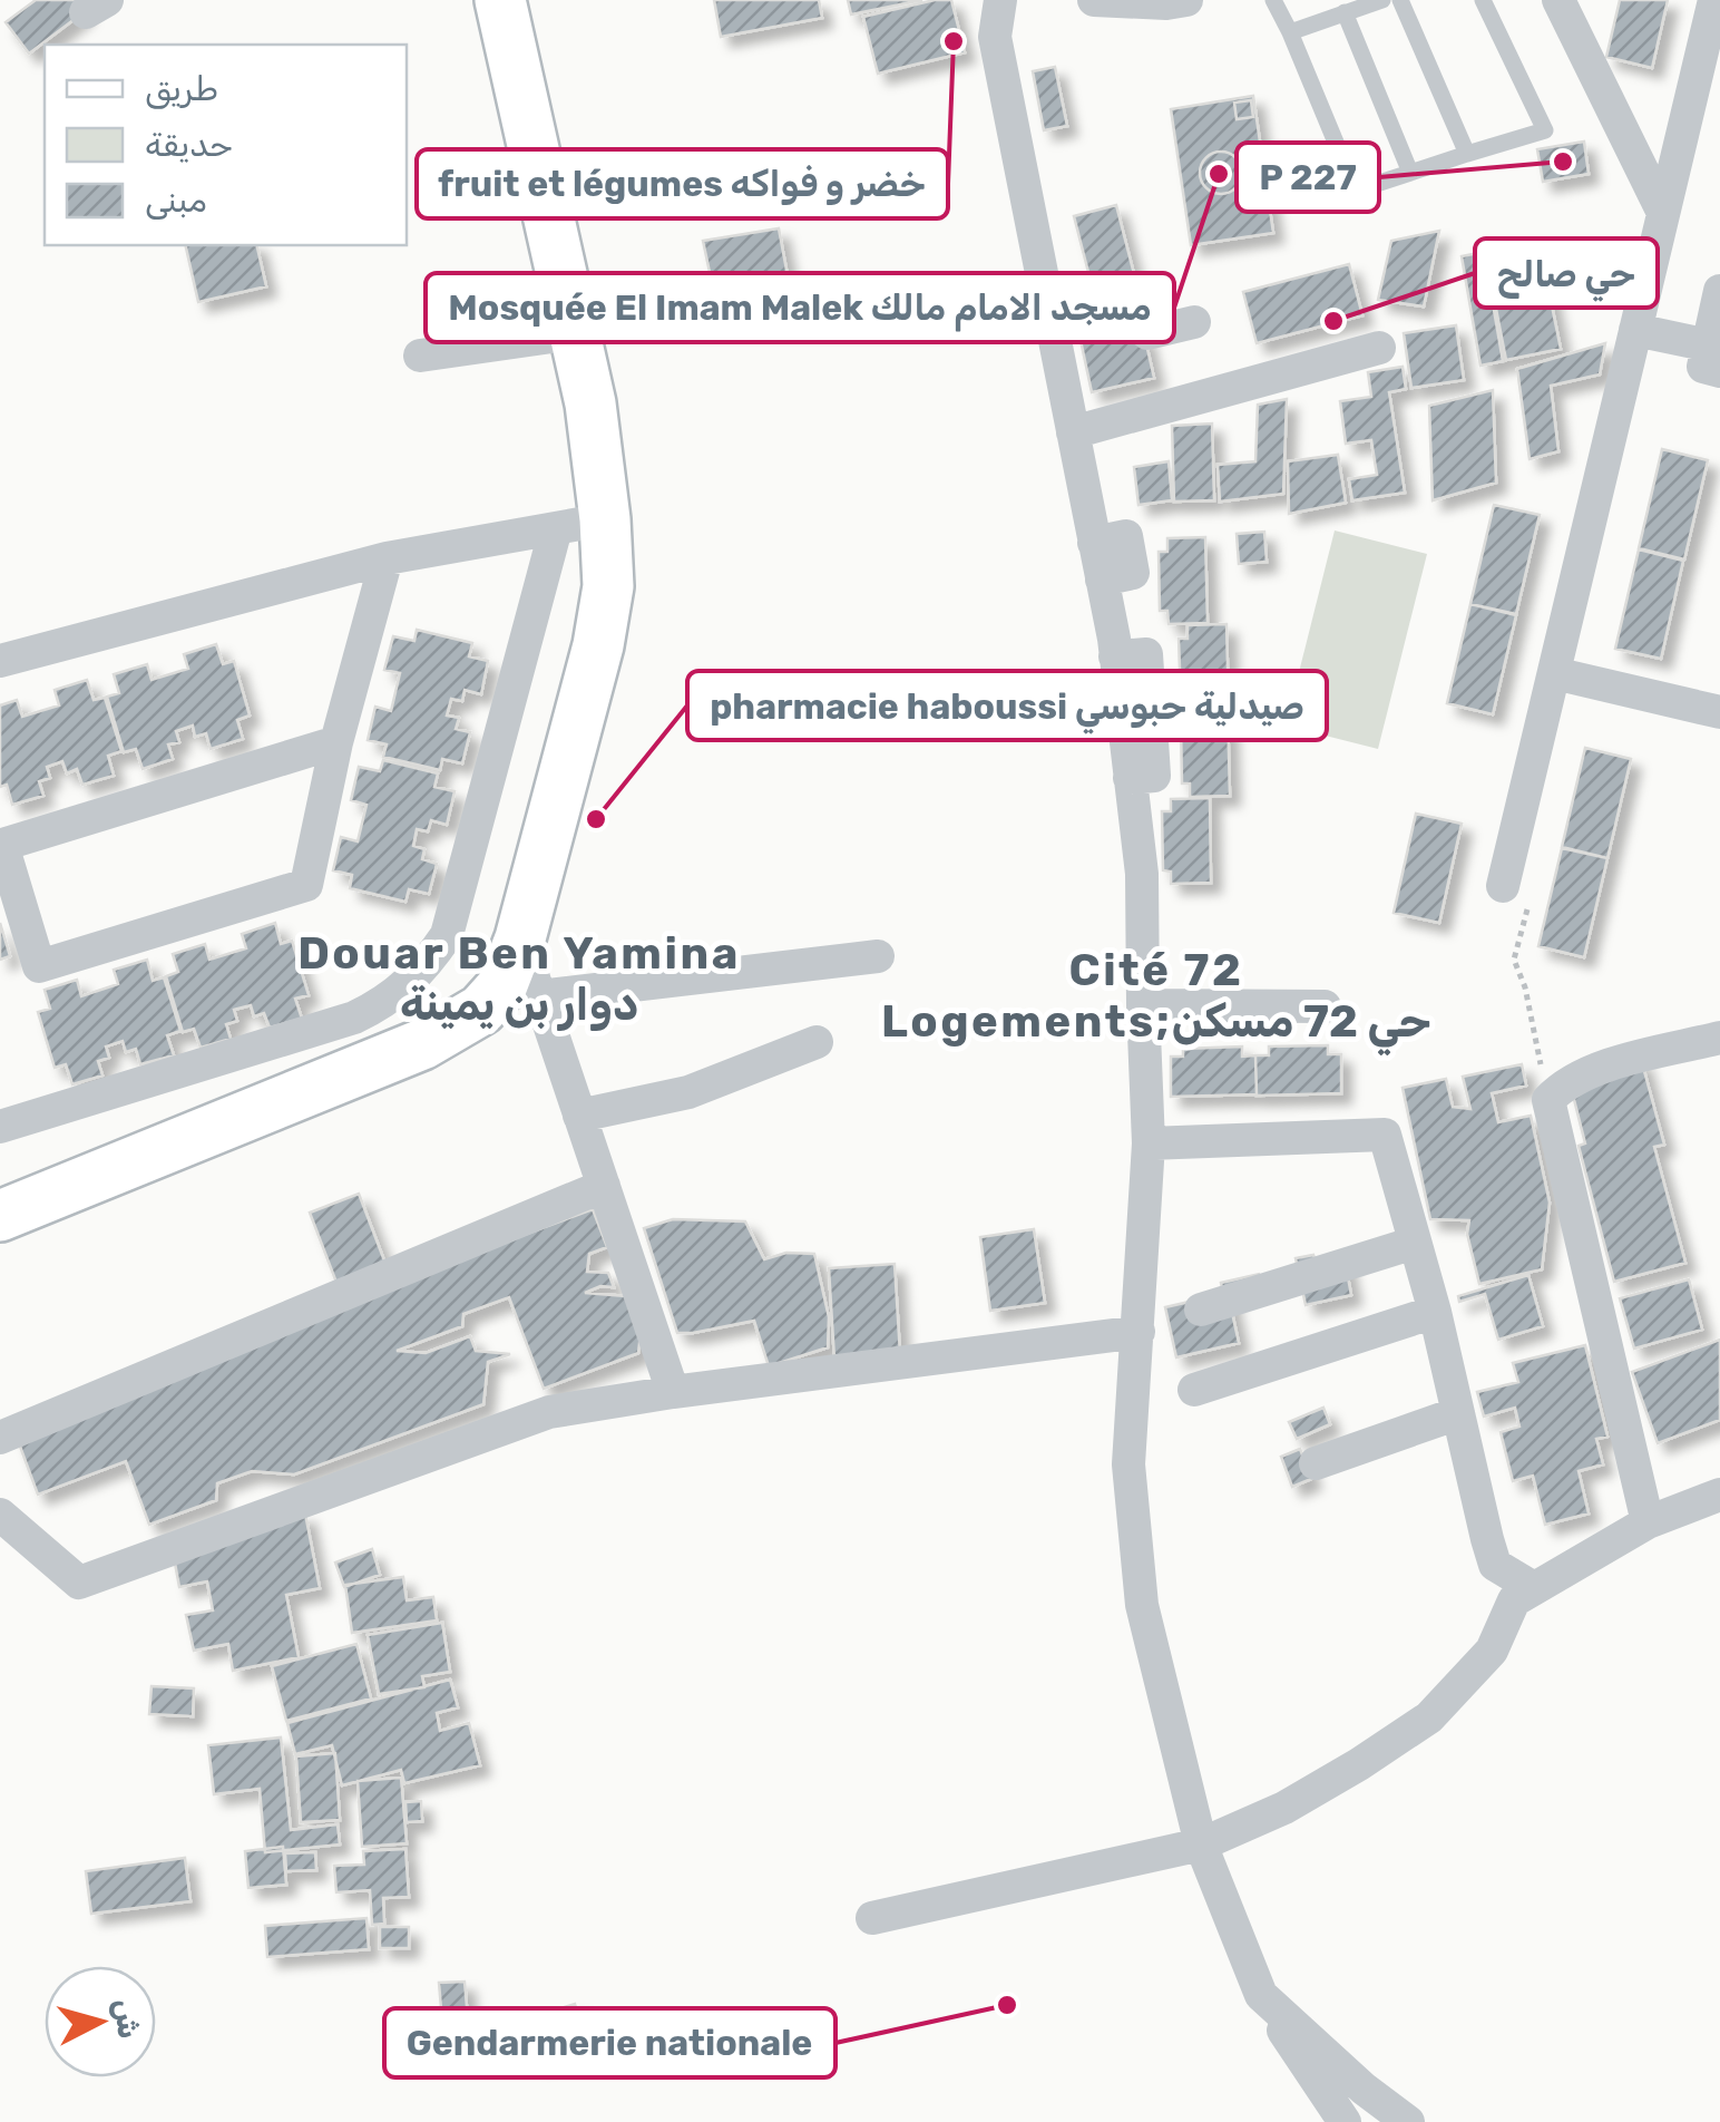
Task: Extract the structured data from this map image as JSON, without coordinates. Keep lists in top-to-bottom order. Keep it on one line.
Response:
{"districts":["Douar Ben Yamina دوار بن يمينة","Cité 72 Logements;حي 72 مسكن"],"places":["fruit et légumes خضر و فواكه","P 227","Mosquée El Imam Malek مسجد الامام مالك","حي صالح","pharmacie haboussi صيدلية حبوسي","Gendarmerie nationale"],"legend":["طريق","حديقة","مبنى"],"north":"right"}
